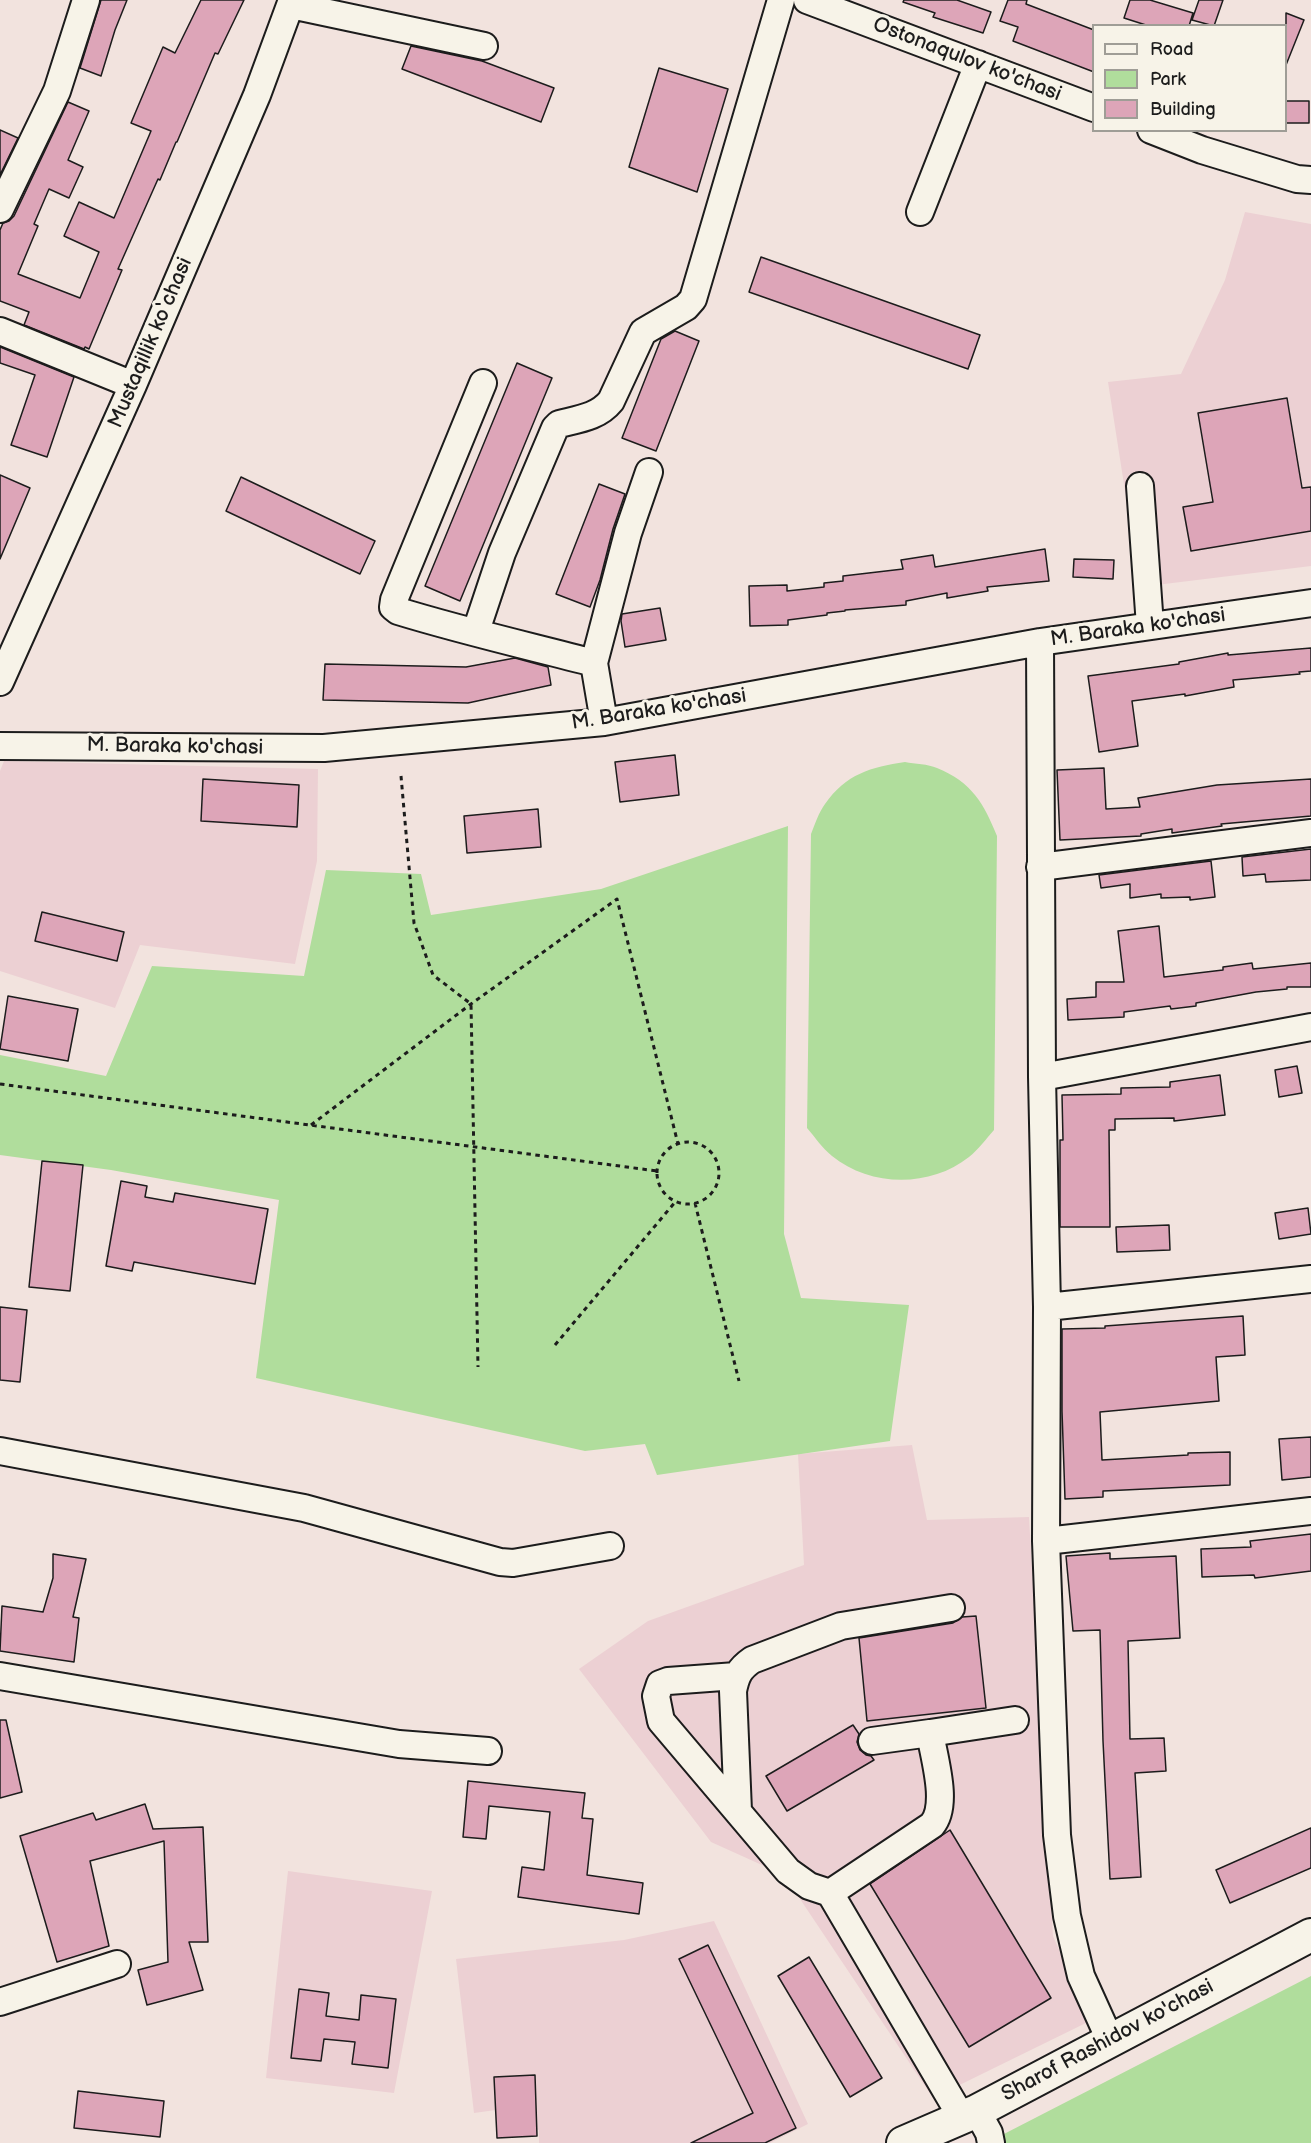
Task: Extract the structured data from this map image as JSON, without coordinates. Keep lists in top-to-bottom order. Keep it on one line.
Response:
{"streets":{"main road":["Sharof Rashidov ko'chasi"],"street":["Ostonaqulov ko'chasi","Mustaqillik ko‘chasi","M. Baraka ko'chasi"]},"legend":["Road","Park","Building"]}
